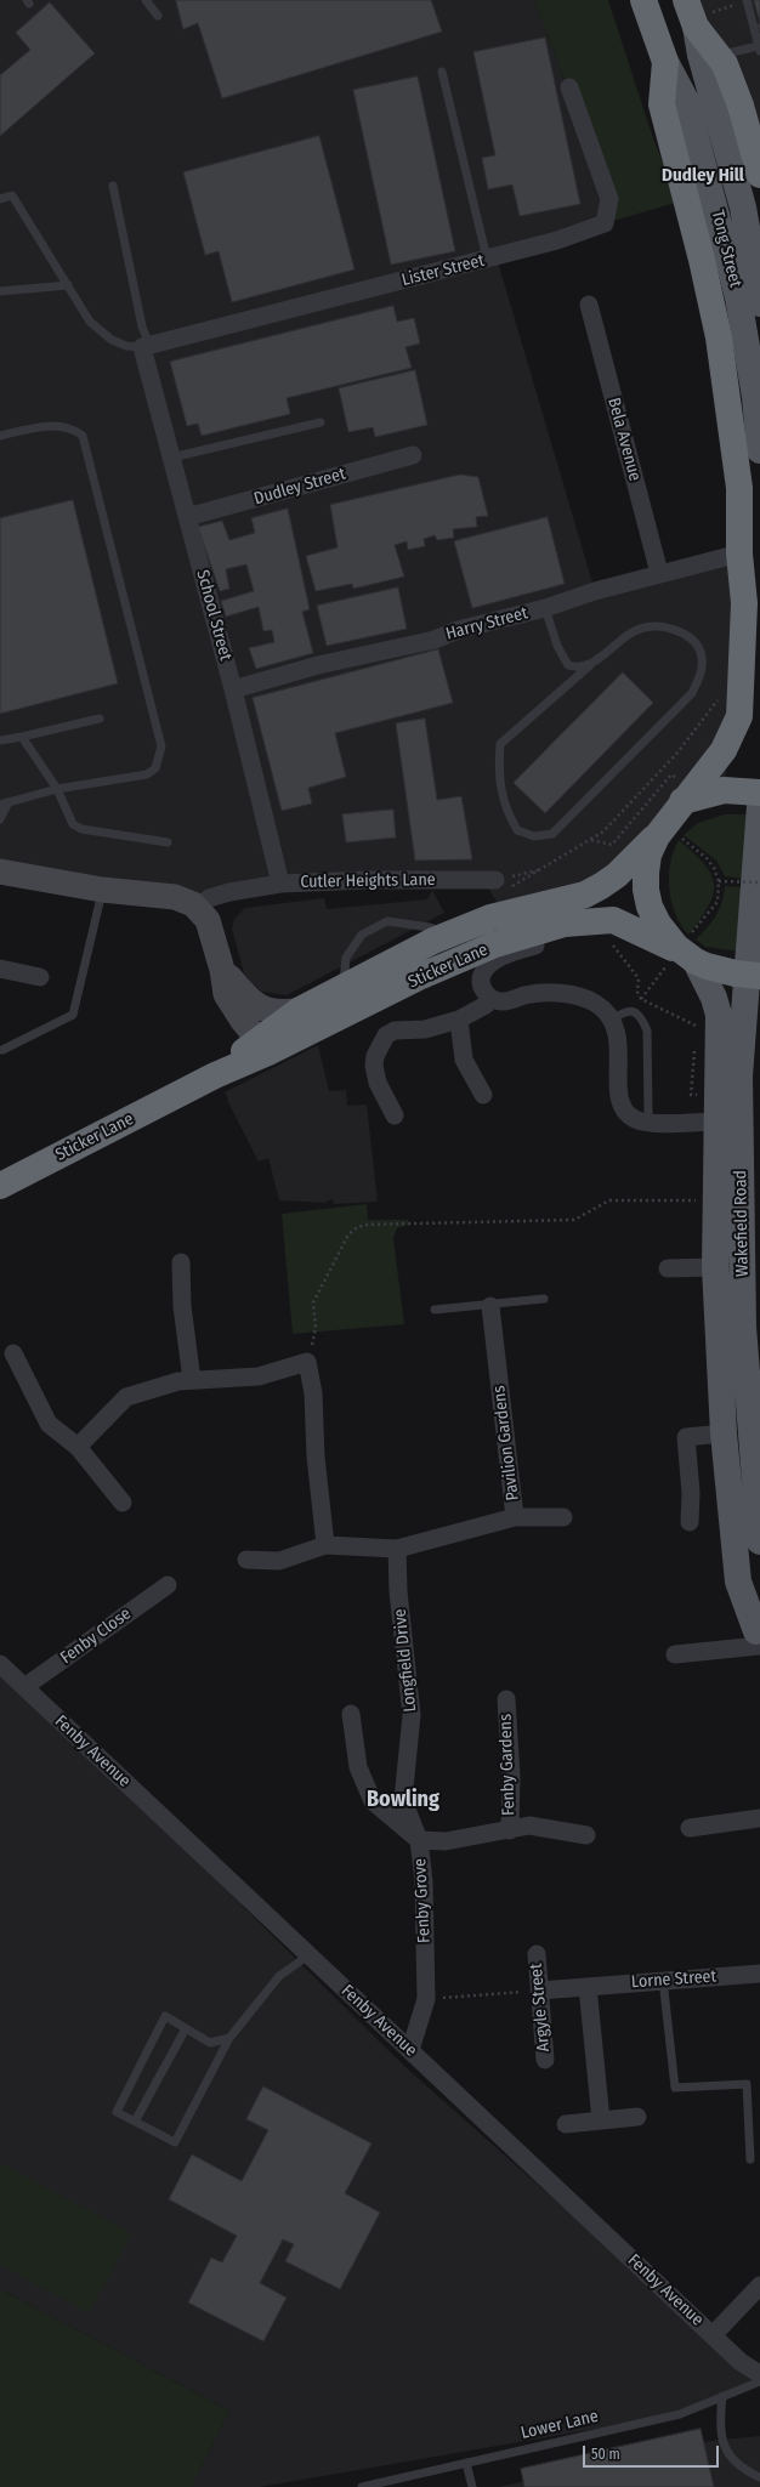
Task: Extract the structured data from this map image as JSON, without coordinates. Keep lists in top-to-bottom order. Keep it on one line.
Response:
{"streets":{"highway":["Tong Street","Sticker Lane"],"main road":["Wakefield Road"],"street":["Lister Street","Bela Avenue","Dudley Street","School Street","Harry Street","Cutler Heights Lane","Pavilion Gardens","Fenby Close","Longfield Drive","Fenby Avenue","Fenby Gardens","Fenby Grove","Lorne Street","Argyle Street"],"lane":["Lower Lane"]},"crossings":[["Lister Street","School Street"],["Bela Avenue","Harry Street"],["Dudley Street","School Street"],["School Street","Harry Street"],["School Street","Cutler Heights Lane"],["Pavilion Gardens","Longfield Drive"],["Fenby Close","Fenby Avenue"],["Longfield Drive","Fenby Gardens"],["Longfield Drive","Fenby Grove"],["Fenby Avenue","Fenby Grove"],["Fenby Gardens","Fenby Grove"],["Lorne Street","Argyle Street"]],"districts":["Dudley Hill","Bowling"],"scale_bar":"50 m"}
